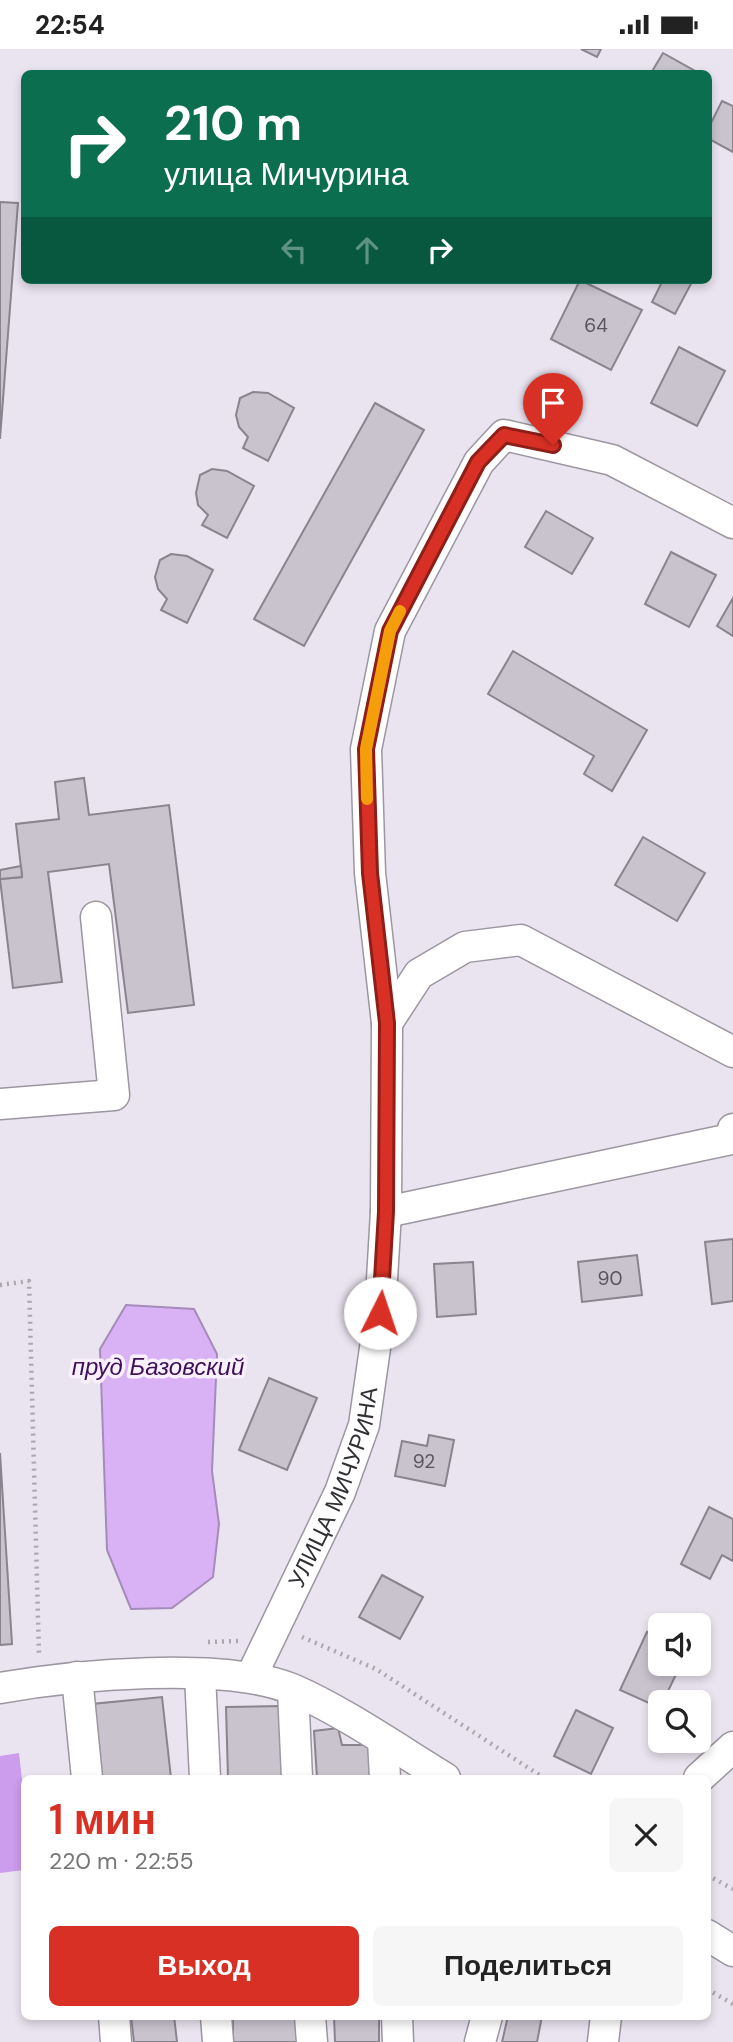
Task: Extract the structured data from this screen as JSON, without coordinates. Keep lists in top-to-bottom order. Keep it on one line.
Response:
{"streets":{"street":["УЛИЦА МИЧУРИНА"]},"water":["пруд Базовский"],"house_numbers":["64","90","92"],"page":{"status":"22:54","turn":["210 m","улица Мичурина"],"heading":["1 мин","220 m · 22:55"],"buttons":["Выход","Поделиться"]}}
